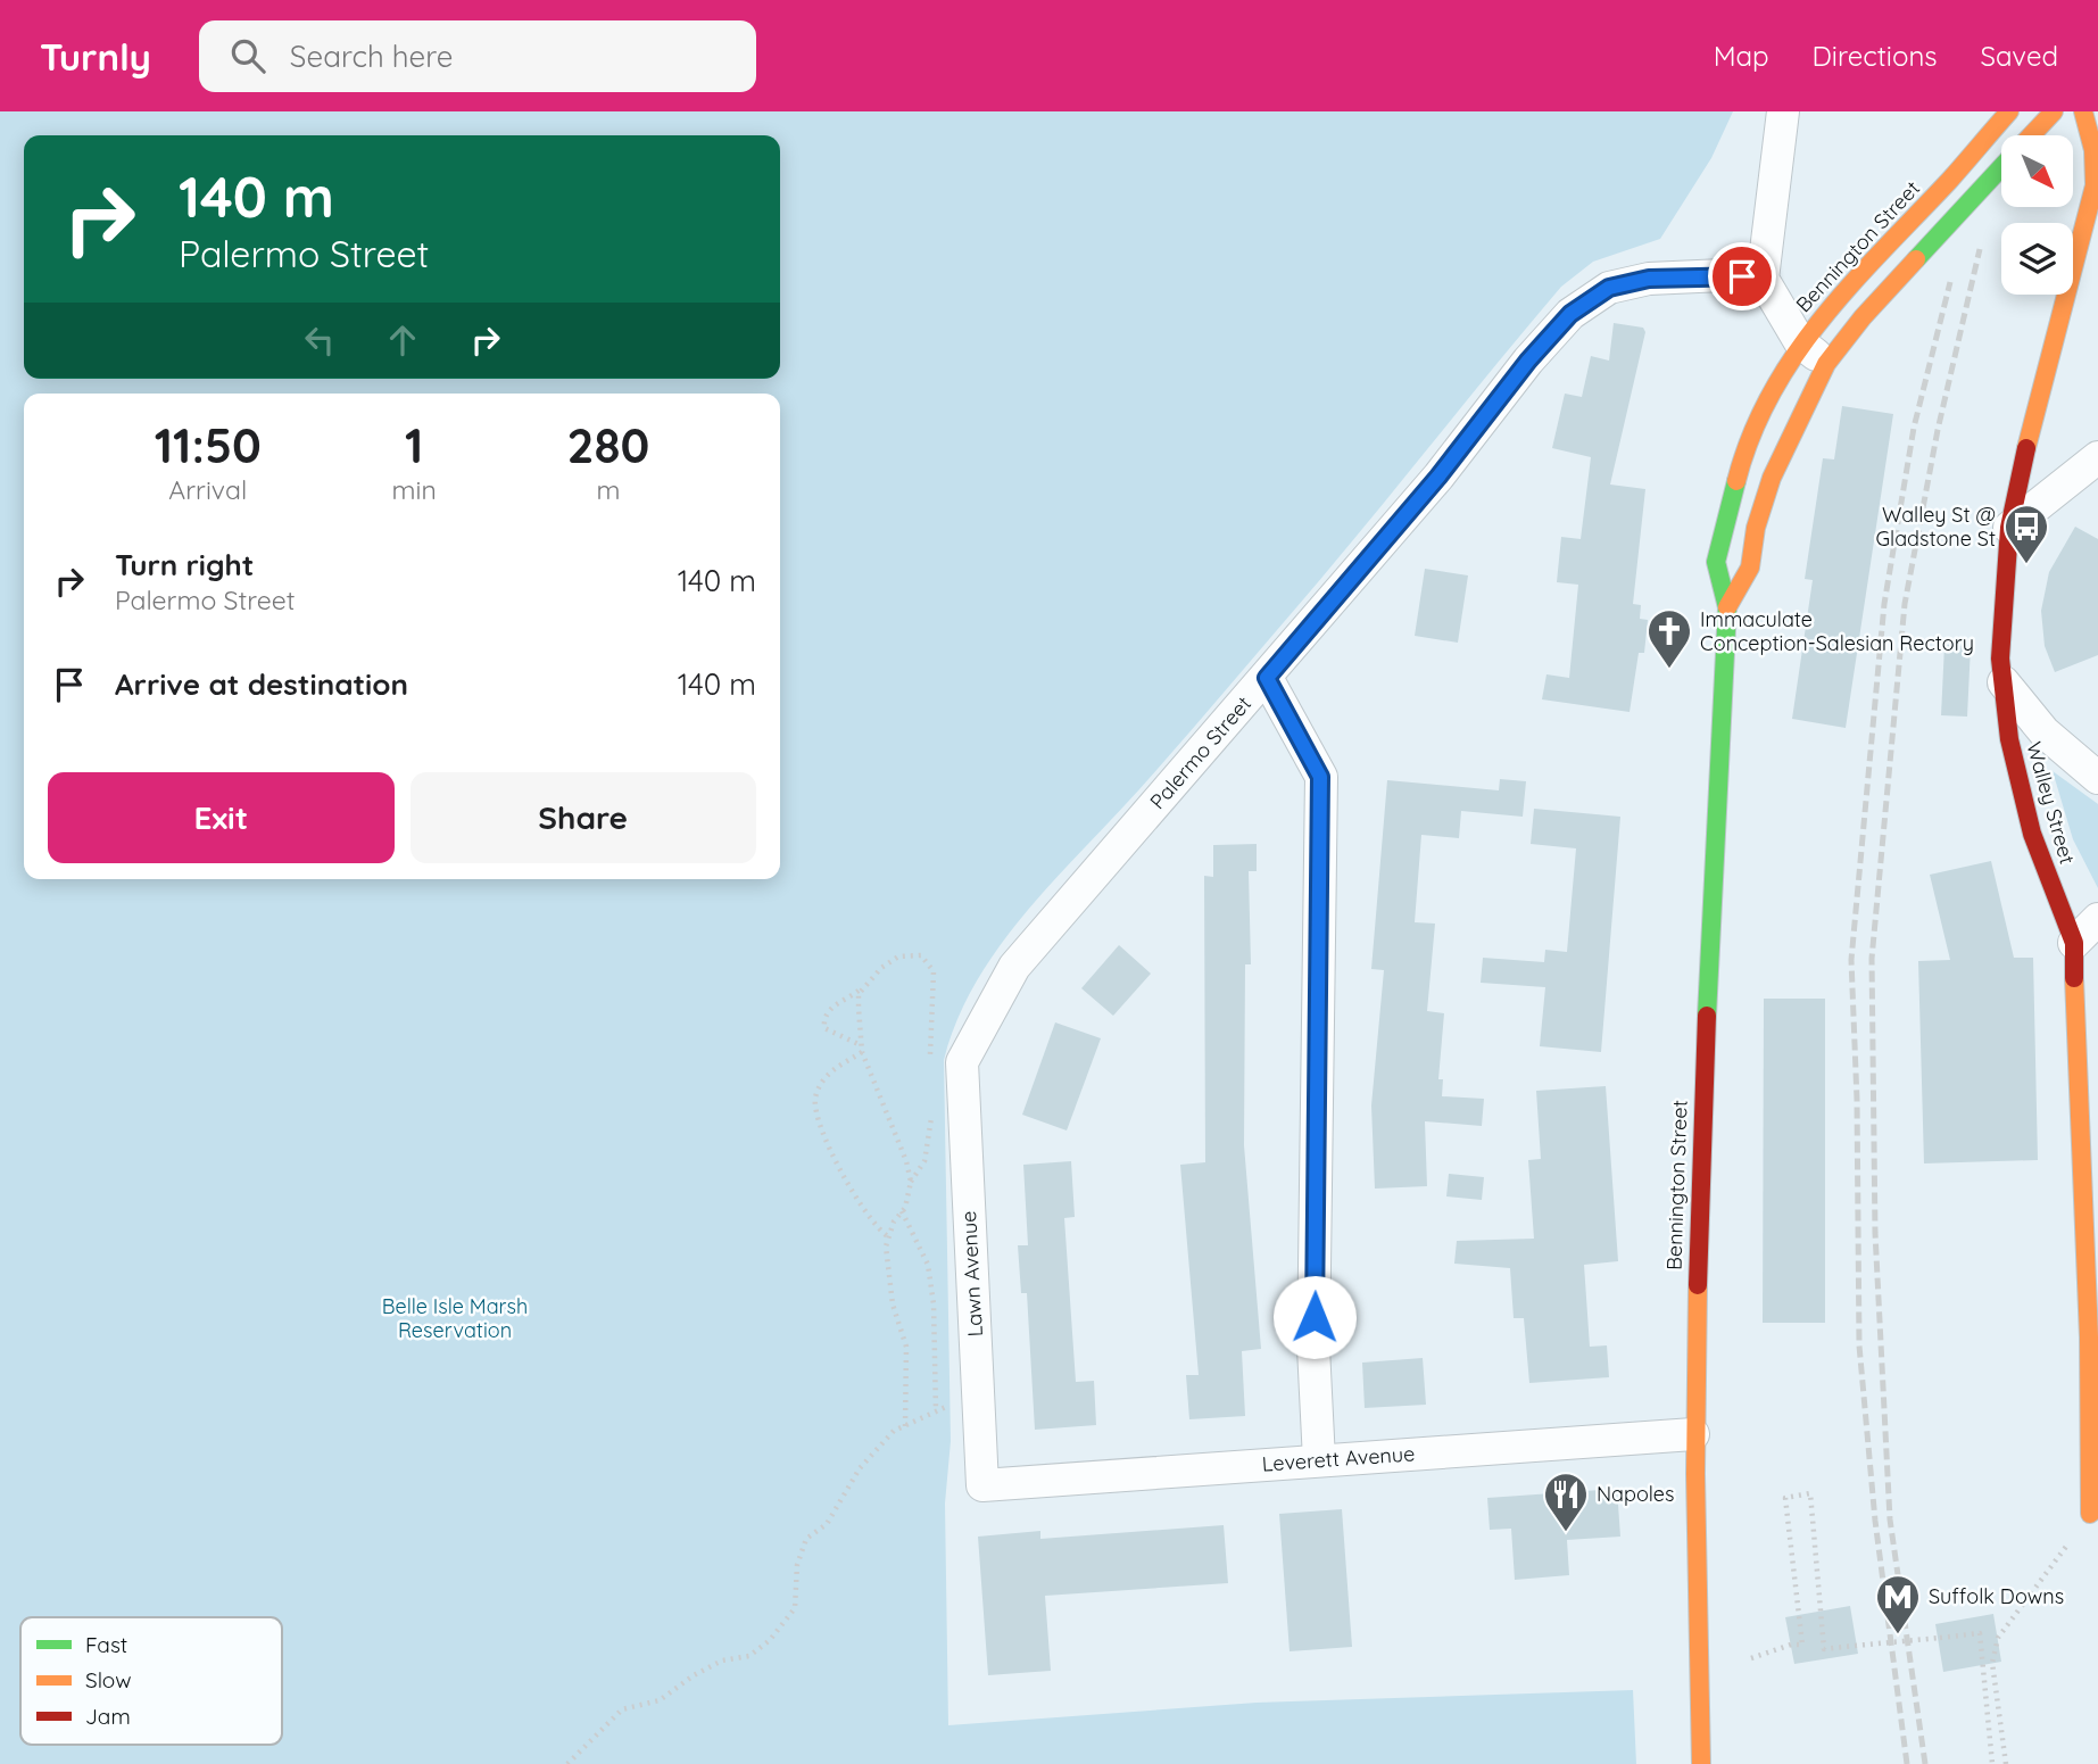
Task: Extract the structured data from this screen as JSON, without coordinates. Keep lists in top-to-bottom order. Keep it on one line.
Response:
{"streets":{"main road":["Bennington Street","Walley Street"],"street":["Palermo Street","Lawn Avenue","Leverett Avenue"]},"crossings":[["Bennington Street","Leverett Avenue"],["Palermo Street","Lawn Avenue"],["Lawn Avenue","Leverett Avenue"]],"parks":["Belle Isle Marsh Reservation"],"places":{"bus stop":["Walley St @ Gladstone St"],"church":["Immaculate Conception-Salesian Rectory"],"restaurant":["Napoles"],"metro station":["Suffolk Downs"]},"legend":["Fast","Slow","Jam"],"north":"bottom right","page":{"header":"Turnly","search":"Search here","nav":["Map","Directions","Saved"],"turn":["140 m","Palermo Street"],"eta":["11:50","Arrival","1","min","280","m"],"list":[{"name":"Turn right","note":"Palermo Street","value":"140 m"},{"name":"Arrive at destination","value":"140 m"}],"buttons":["Exit","Share"]}}
